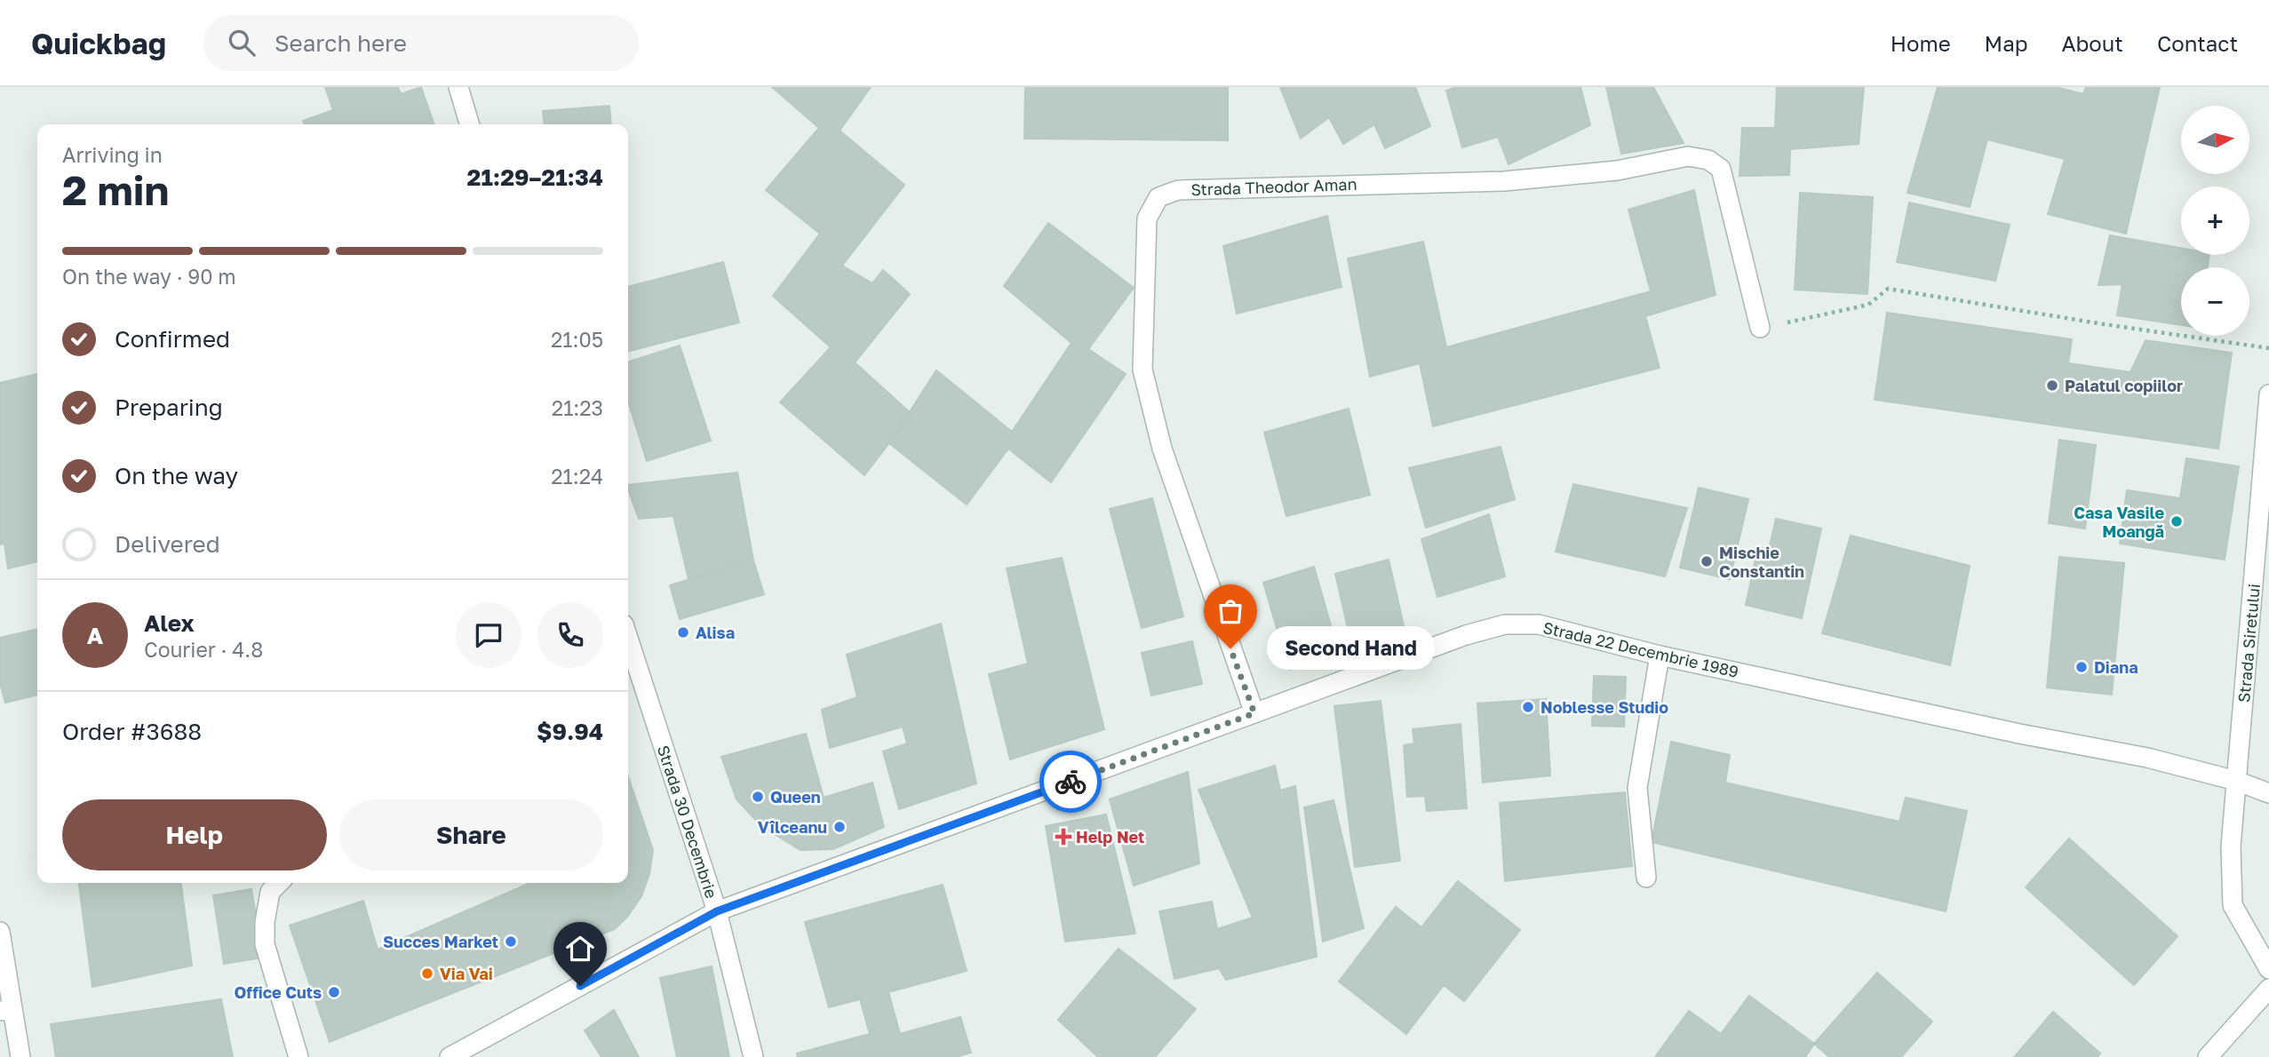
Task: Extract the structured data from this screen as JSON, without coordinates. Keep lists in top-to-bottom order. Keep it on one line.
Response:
{"streets":{"street":["Strada Theodor Aman","Strada Siretului","Strada 22 Decembrie 1989","Strada 30 Decembrie"]},"crossings":[["Strada Theodor Aman","Strada 22 Decembrie 1989"],["Strada Siretului","Strada 22 Decembrie 1989"],["Strada 22 Decembrie 1989","Strada 30 Decembrie"]],"places":{"other":["Palatul copiilor","Casa Vasile Moangă","Mischie Constantin","Alisa","Second Hand","Diana","Noblesse Studio","Queen","Vîlceanu","Succes Market","Via Vai","Office Cuts"],"health":["Help Net"]},"north":"right","page":{"header":"Quickbag","search":"Search here","nav":["Home","Map","About","Contact"],"map_buttons":["+","−"],"heading":["2 min","Arriving in","21:29–21:34"],"panel":["Alex","Courier · 4.8","Order #3688","$9.94"],"bar":"On the way · 90 m","list":[["Confirmed","21:05"],["Preparing","21:23"],["On the way","21:24"],"Delivered"],"round":"A","bubble":"Second Hand","buttons":["Help","Share"]}}
